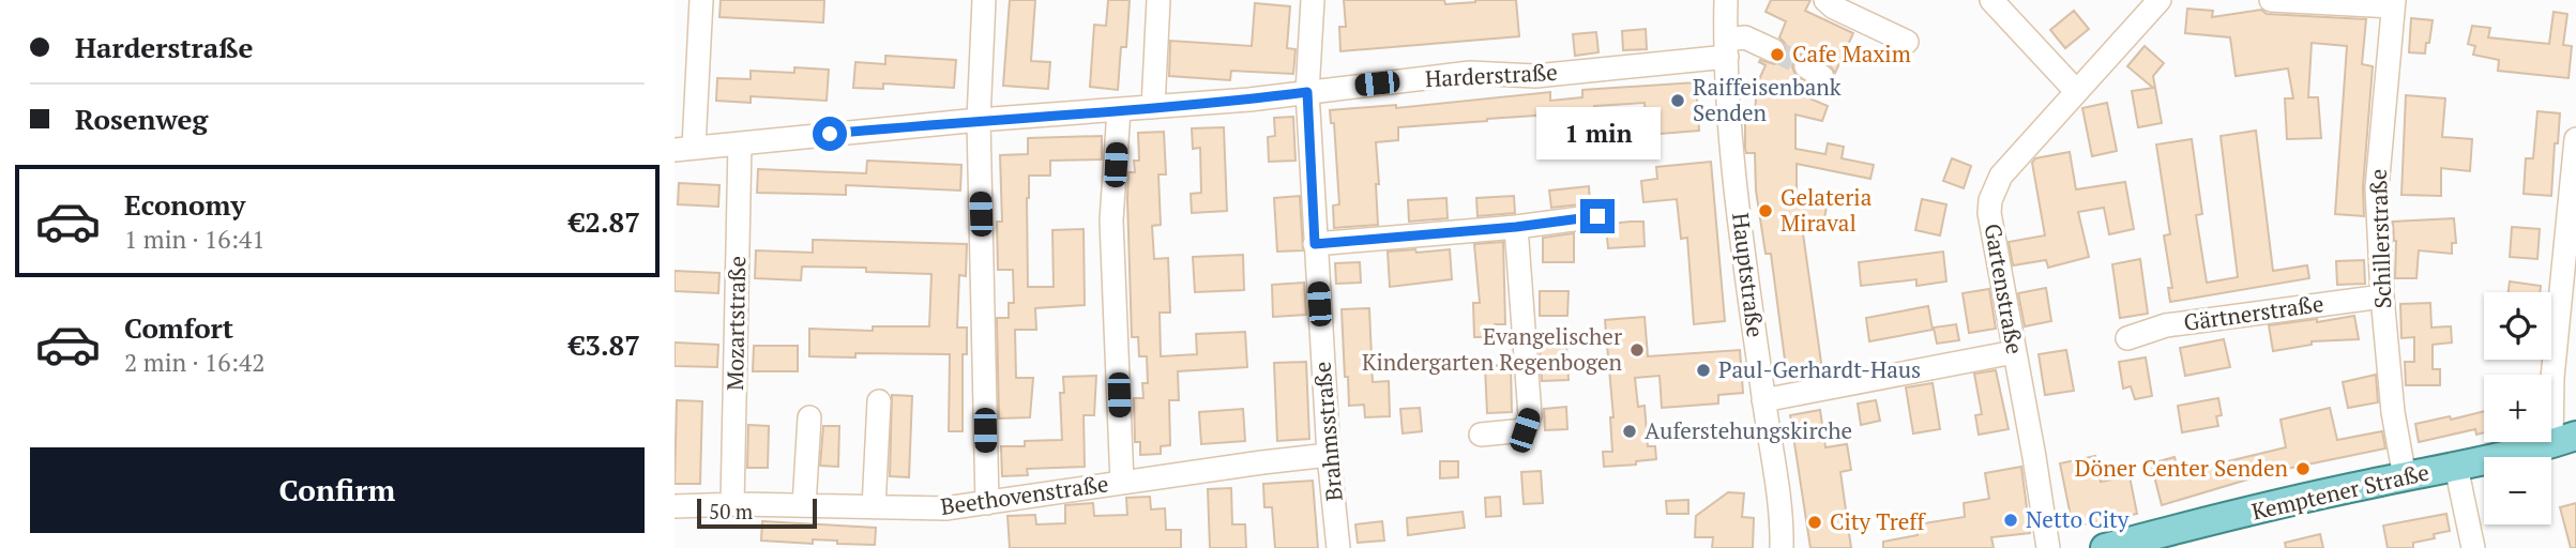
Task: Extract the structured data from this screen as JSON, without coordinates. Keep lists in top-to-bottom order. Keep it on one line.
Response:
{"streets":{"main road":["Kemptener Straße"],"street":["Harderstraße","Schillerstraße","Hauptstraße","Gartenstraße","Gärtnerstraße","Mozartstraße","Brahmsstraße","Beethovenstraße"]},"crossings":[["Harderstraße","Hauptstraße"],["Harderstraße","Mozartstraße"],["Harderstraße","Brahmsstraße"],["Schillerstraße","Gärtnerstraße"],["Schillerstraße","Kemptener Straße"],["Mozartstraße","Beethovenstraße"],["Brahmsstraße","Beethovenstraße"]],"places":["Cafe Maxim","Raiffeisenbank Senden","Gelateria Miraval","Evangelischer Kindergarten Regenbogen","Paul-Gerhardt-Haus","Auferstehungskirche","Döner Center Senden","Netto City","City Treff"],"scale_bar":"50 m","page":{"banner":["Harderstraße","Rosenweg"],"bubble":"1 min","list":[{"name":"Economy","note":"1 min · 16:41","value":"€2.87"},{"name":"Comfort","note":"2 min · 16:42","value":"€3.87"}],"map_buttons":["+","−"],"buttons":"Confirm","scale":"50 m"}}
